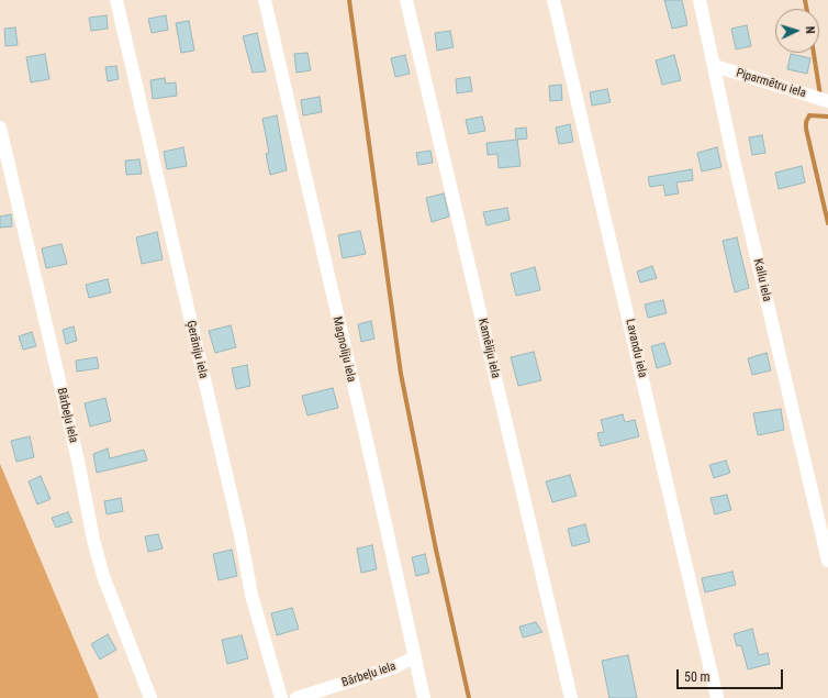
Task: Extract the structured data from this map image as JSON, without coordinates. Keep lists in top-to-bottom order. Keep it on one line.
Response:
{"streets":{"street":["Piparmētru iela","Kallu iela","Kamēliju iela","Lavandu iela","Ģerāniju iela","Magnoliju iela","Bārbeļu iela"]},"crossings":[["Piparmētru iela","Kallu iela"],["Magnoliju iela","Bārbeļu iela"]],"scale_bar":"50 m","north":"right"}
